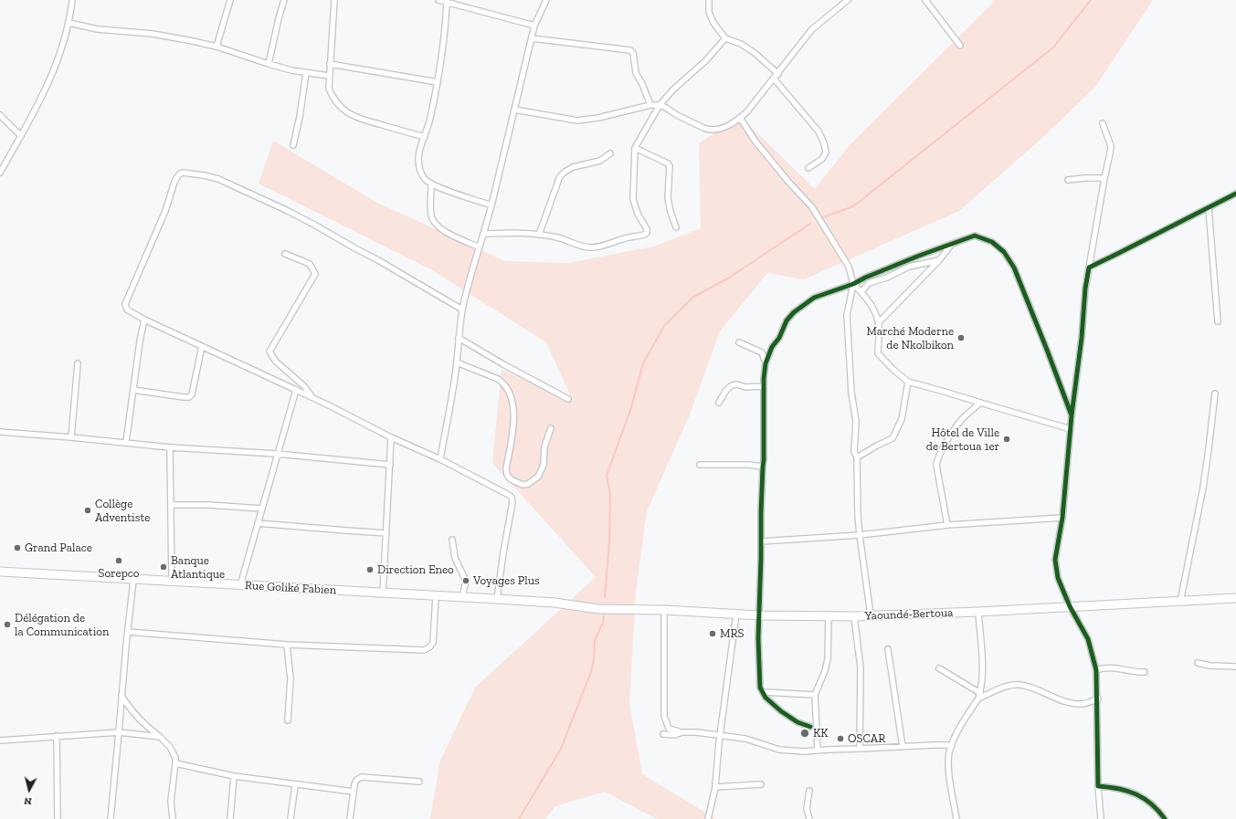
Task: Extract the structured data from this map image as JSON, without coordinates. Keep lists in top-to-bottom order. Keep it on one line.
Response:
{"streets":{"highway":["Rue Goliké Fabien","Yaoundé-Bertoua"]},"crossings":[["Rue Goliké Fabien","Yaoundé-Bertoua"]],"places":["Marché Moderne de Nkolbikon","Hôtel de Ville de Bertoua 1er","Collège Adventiste","Grand Palace","Sorepco","Banque Atlantique","Direction Eneo","Voyages Plus","Délégation de la Communication","MRS","KK","OSCAR"],"north":"bottom"}
